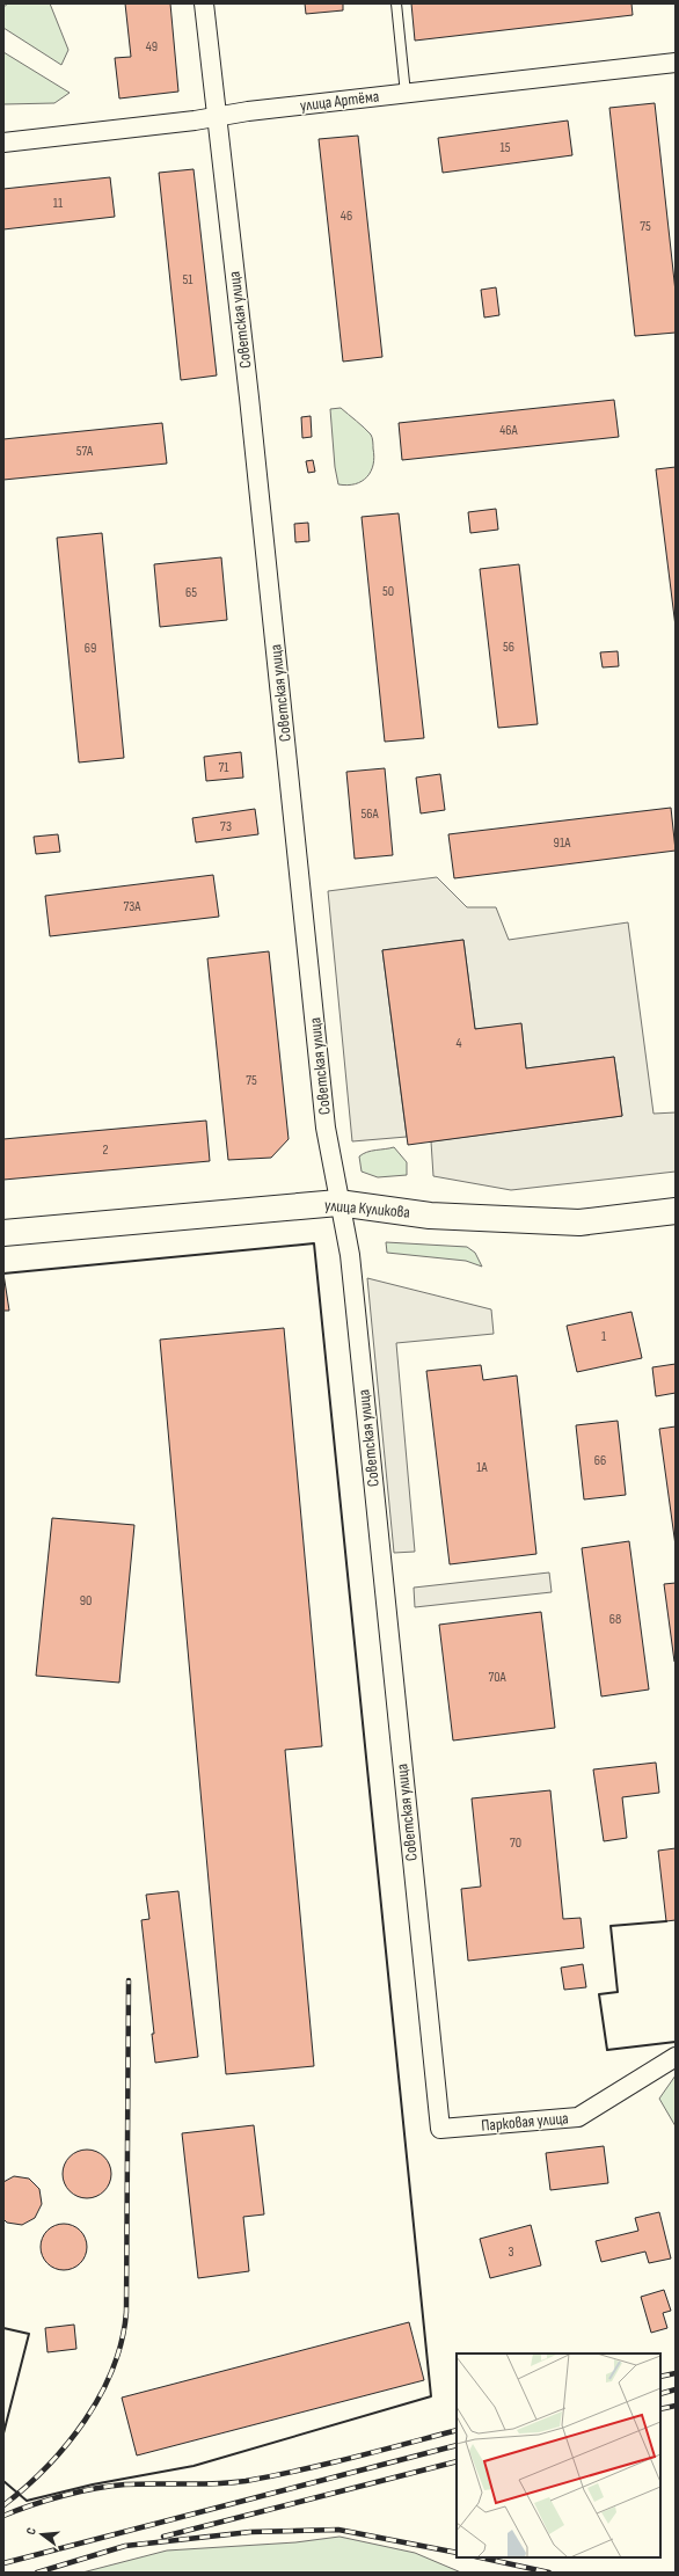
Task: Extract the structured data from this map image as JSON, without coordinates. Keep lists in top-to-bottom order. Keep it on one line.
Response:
{"streets":{"main road":["улица Куликова"],"street":["улица Артёма","Советская улица","Парковая улица"]},"crossings":[["улица Артёма","Советская улица"],["Советская улица","улица Куликова"],["Советская улица","Парковая улица"]],"house_numbers":["49","15","11","46","75","51","46А","57А","50","65","56","69","71","56А","73","91А","73А","4","75","2","1","66","1А","90","68","70А","70","3"],"north":"left"}
